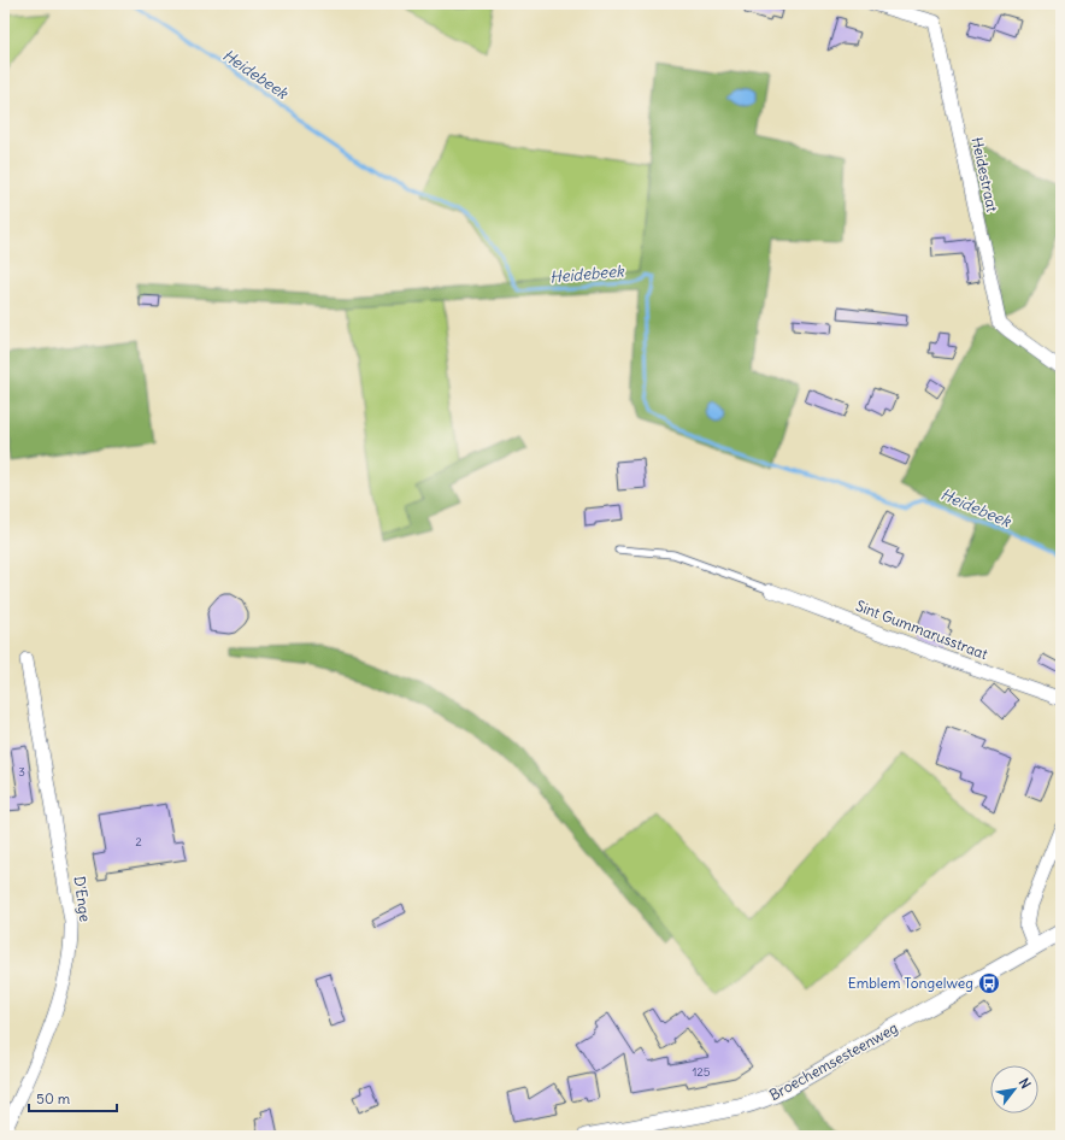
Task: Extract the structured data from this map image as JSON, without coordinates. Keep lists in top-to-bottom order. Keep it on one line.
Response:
{"streets":{"street":["Heidestraat","Sint Gummarusstraat","D'Enge","Broechemsesteenweg"]},"water":["Heidebeek"],"places":{"bus stop":["Emblem Tongelweg"]},"house_numbers":["3","2","125"],"scale_bar":"50 m","north":"top right"}
